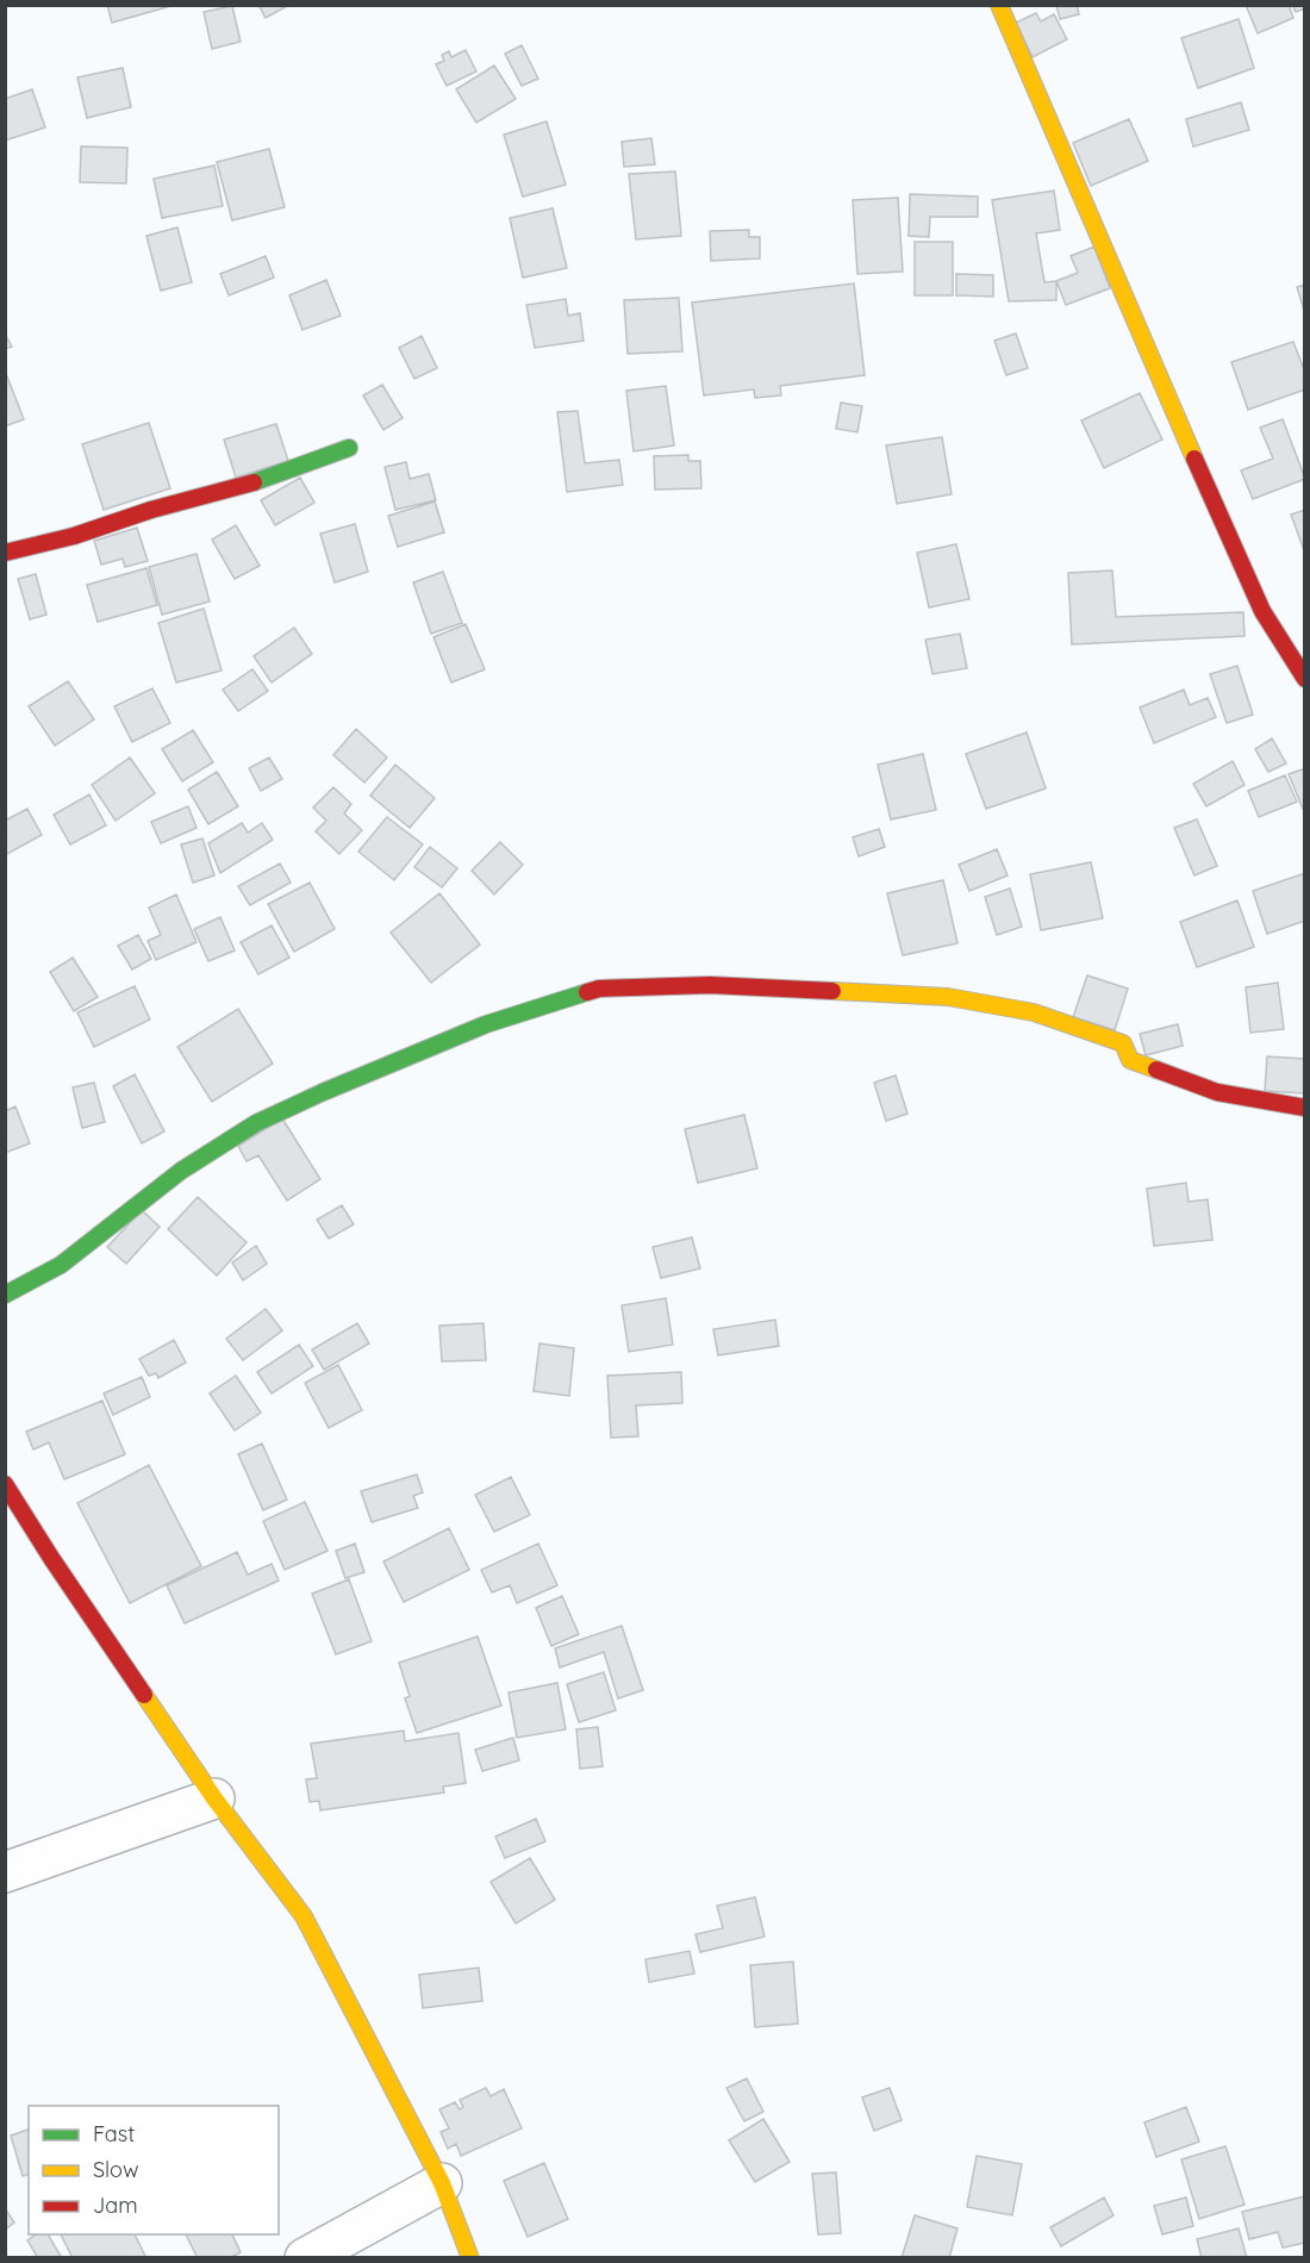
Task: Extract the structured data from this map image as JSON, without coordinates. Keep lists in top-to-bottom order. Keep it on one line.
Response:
{"legend":["Fast","Slow","Jam"]}
